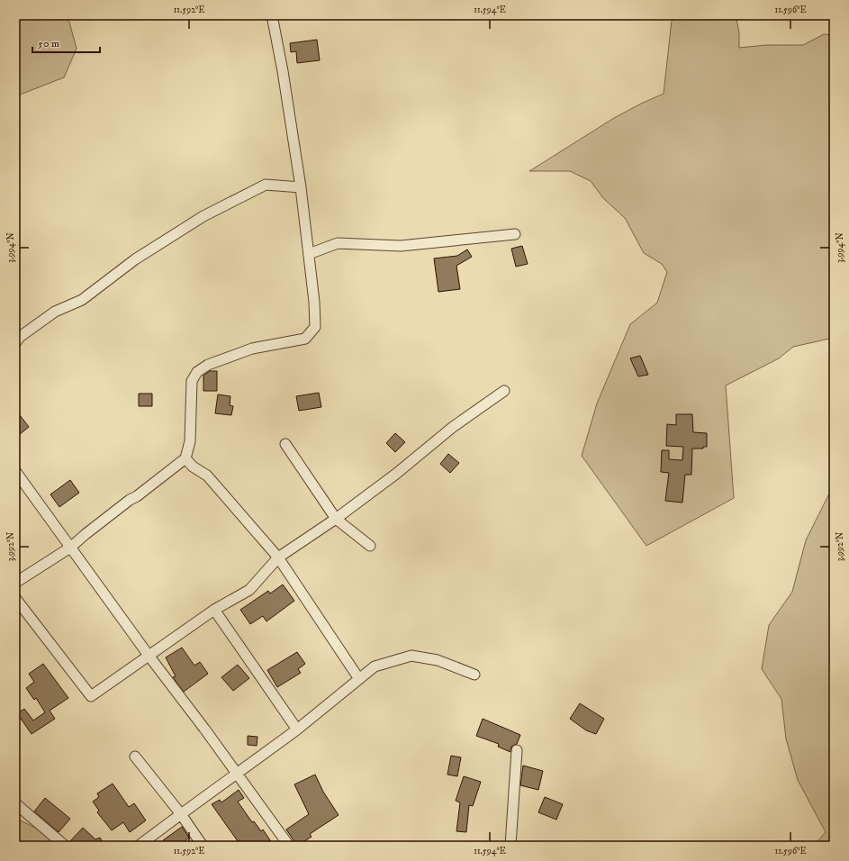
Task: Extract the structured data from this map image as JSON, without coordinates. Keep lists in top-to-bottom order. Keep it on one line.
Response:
{"scale_bar":"50 m","coordinates":["11.592°E","11.594°E","11.596°E","3.994°N","3.992°N"]}
